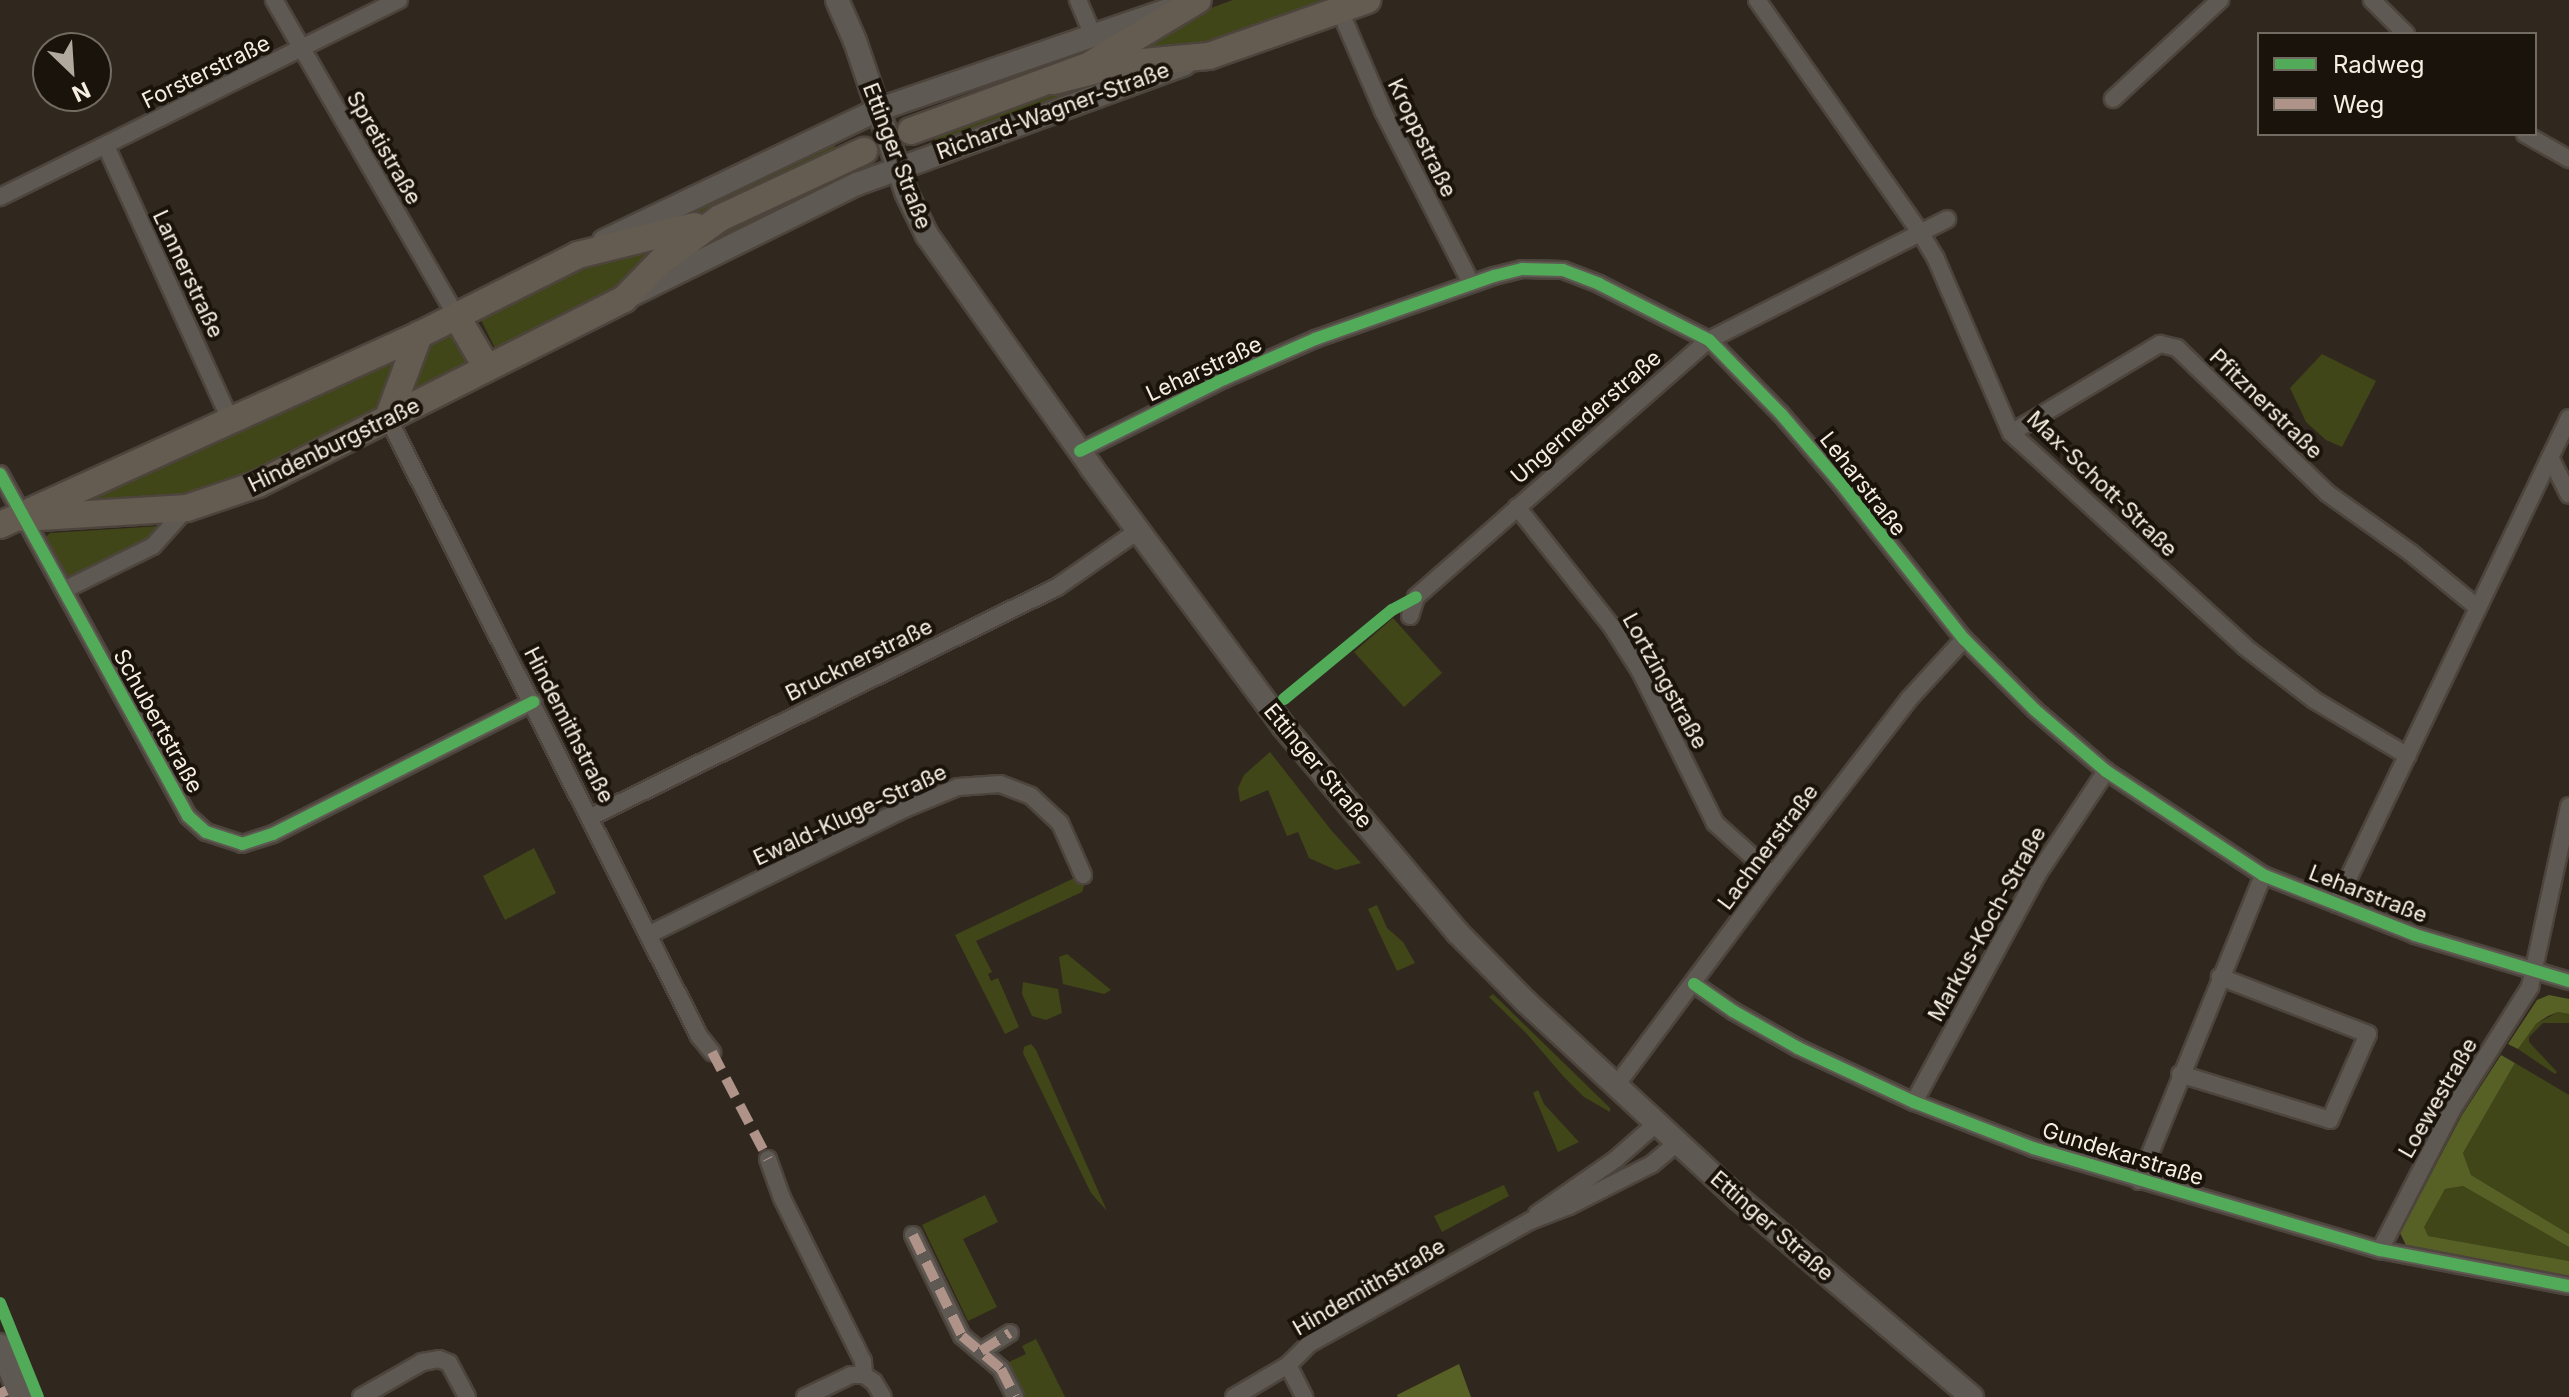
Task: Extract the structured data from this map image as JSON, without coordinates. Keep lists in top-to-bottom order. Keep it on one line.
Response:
{"streets":{"main road":["Richard-Wagner-Straße","Ettinger Straße","Hindenburgstraße"],"street":["Forsterstraße","Kroppstraße","Spretistraße","Lannerstraße","Leharstraße","Pfitznerstraße","Ungernederstraße","Max-Schott-Straße","Brucknerstraße","Lortzingstraße","Schubertstraße","Hindemithstraße","Ewald-Kluge-Straße","Lachnerstraße","Markus-Koch-Straße","Loewestraße","Gundekarstraße"]},"crossings":[["Forsterstraße","Spretistraße"],["Forsterstraße","Lannerstraße"],["Richard-Wagner-Straße","Kroppstraße"],["Richard-Wagner-Straße","Ettinger Straße"],["Richard-Wagner-Straße","Hindenburgstraße"],["Kroppstraße","Leharstraße"],["Spretistraße","Hindenburgstraße"],["Ettinger Straße","Leharstraße"],["Ettinger Straße","Hindenburgstraße"],["Ettinger Straße","Brucknerstraße"],["Ettinger Straße","Hindemithstraße"],["Ettinger Straße","Lachnerstraße"],["Lannerstraße","Hindenburgstraße"],["Leharstraße","Ungernederstraße"],["Leharstraße","Lachnerstraße"],["Leharstraße","Markus-Koch-Straße"],["Leharstraße","Loewestraße"],["Pfitznerstraße","Max-Schott-Straße"],["Ungernederstraße","Max-Schott-Straße"],["Ungernederstraße","Lortzingstraße"],["Hindenburgstraße","Schubertstraße"],["Hindenburgstraße","Hindemithstraße"],["Brucknerstraße","Hindemithstraße"],["Lortzingstraße","Lachnerstraße"],["Schubertstraße","Hindemithstraße"],["Hindemithstraße","Ewald-Kluge-Straße"],["Lachnerstraße","Gundekarstraße"],["Markus-Koch-Straße","Gundekarstraße"],["Loewestraße","Gundekarstraße"]],"legend":["Radweg","Weg"],"north":"bottom right"}
